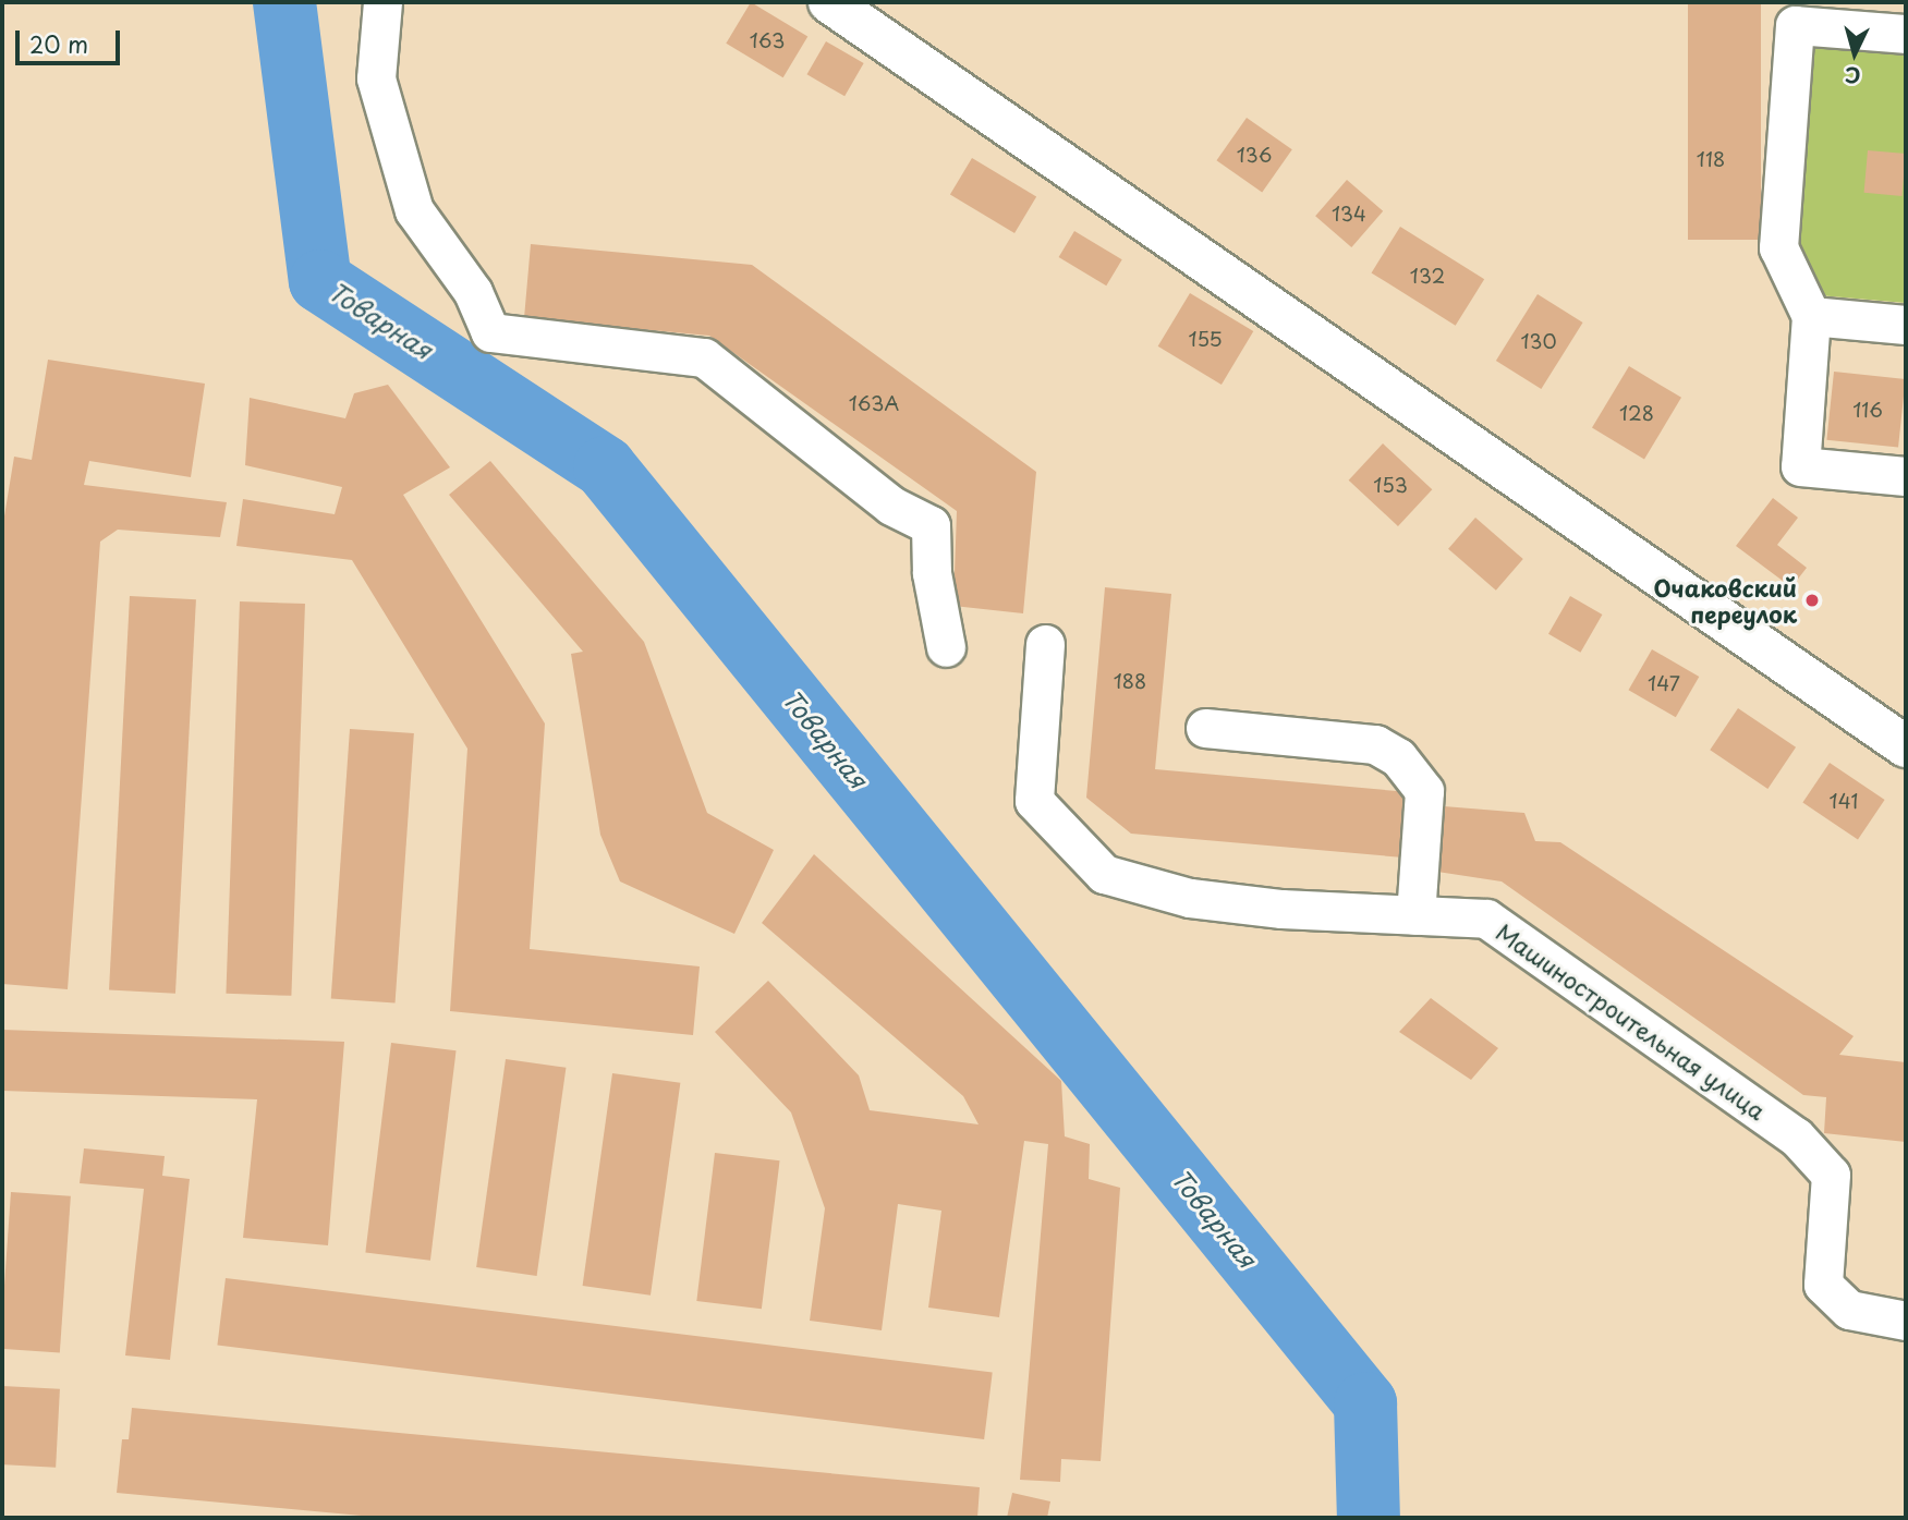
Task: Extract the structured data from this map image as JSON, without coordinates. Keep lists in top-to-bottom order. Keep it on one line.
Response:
{"streets":{"lane":["Машиностроительная улица"]},"water":["Товарная"],"places":["Очаковский переулок"],"house_numbers":["163","136","118","134","132","155","130","163А","116","128","153","188","147","141"],"scale_bar":"20 m","north":"bottom"}
